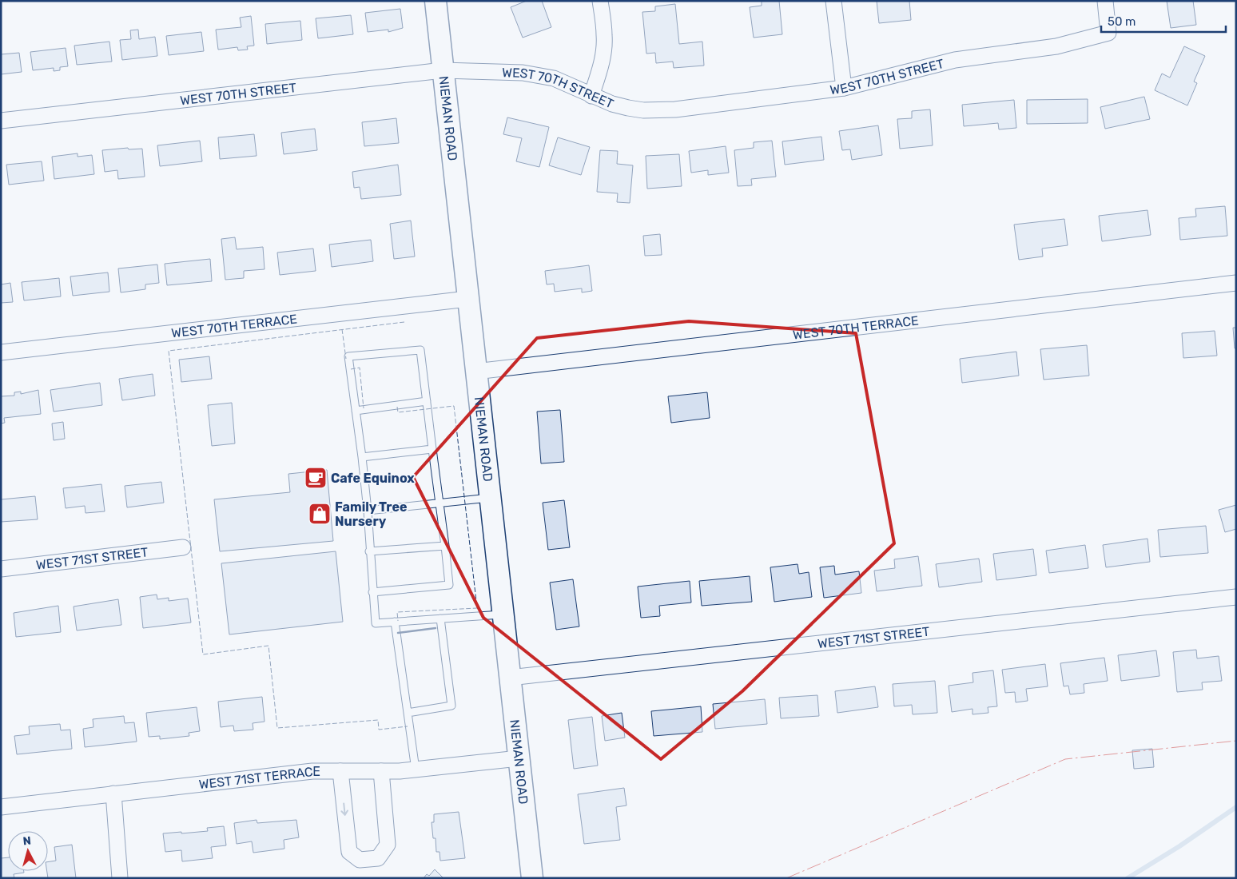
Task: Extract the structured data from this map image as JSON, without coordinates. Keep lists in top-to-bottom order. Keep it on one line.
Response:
{"streets":{"main road":["NIEMAN ROAD"],"street":["WEST 70TH STREET","WEST 70TH TERRACE","WEST 71ST STREET","WEST 71ST TERRACE"]},"crossings":[["WEST 70TH STREET","NIEMAN ROAD"],["NIEMAN ROAD","WEST 70TH TERRACE"],["NIEMAN ROAD","WEST 71ST STREET"],["NIEMAN ROAD","WEST 71ST TERRACE"]],"places":{"cafe":["Cafe Equinox"],"shop":["Family Tree Nursery"]},"scale_bar":"50 m","north":"top"}
